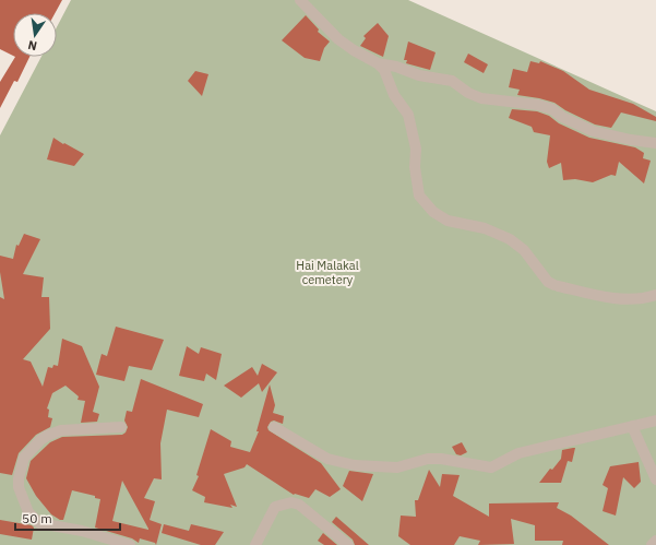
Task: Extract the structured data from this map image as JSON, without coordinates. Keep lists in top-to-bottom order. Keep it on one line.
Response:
{"parks":["Hai Malakal cemetery"],"scale_bar":"50 m","north":"bottom"}
